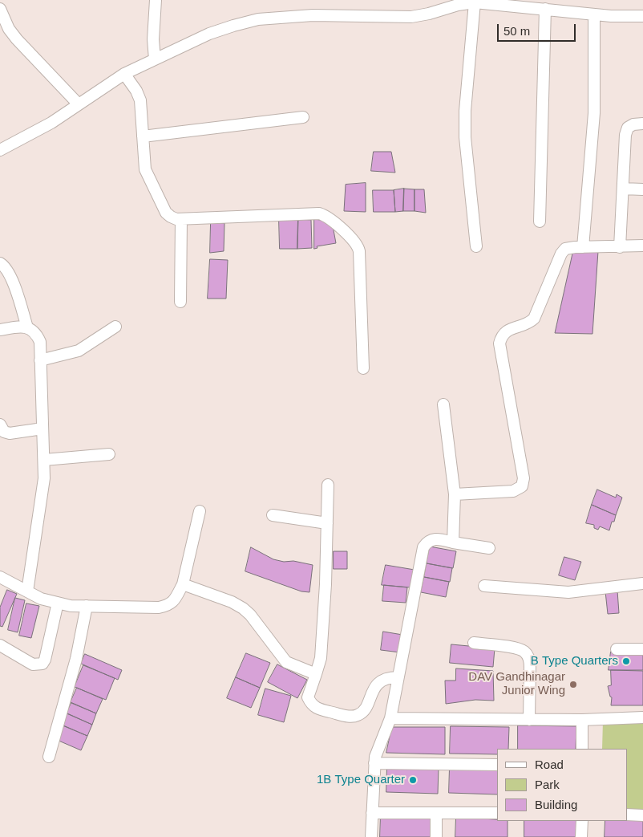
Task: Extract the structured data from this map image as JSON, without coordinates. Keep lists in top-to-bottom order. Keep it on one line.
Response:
{"places":["B Type Quarters","DAV Gandhinagar Junior Wing","1B Type Quarter"],"legend":["Road","Park","Building"],"scale_bar":"50 m"}
